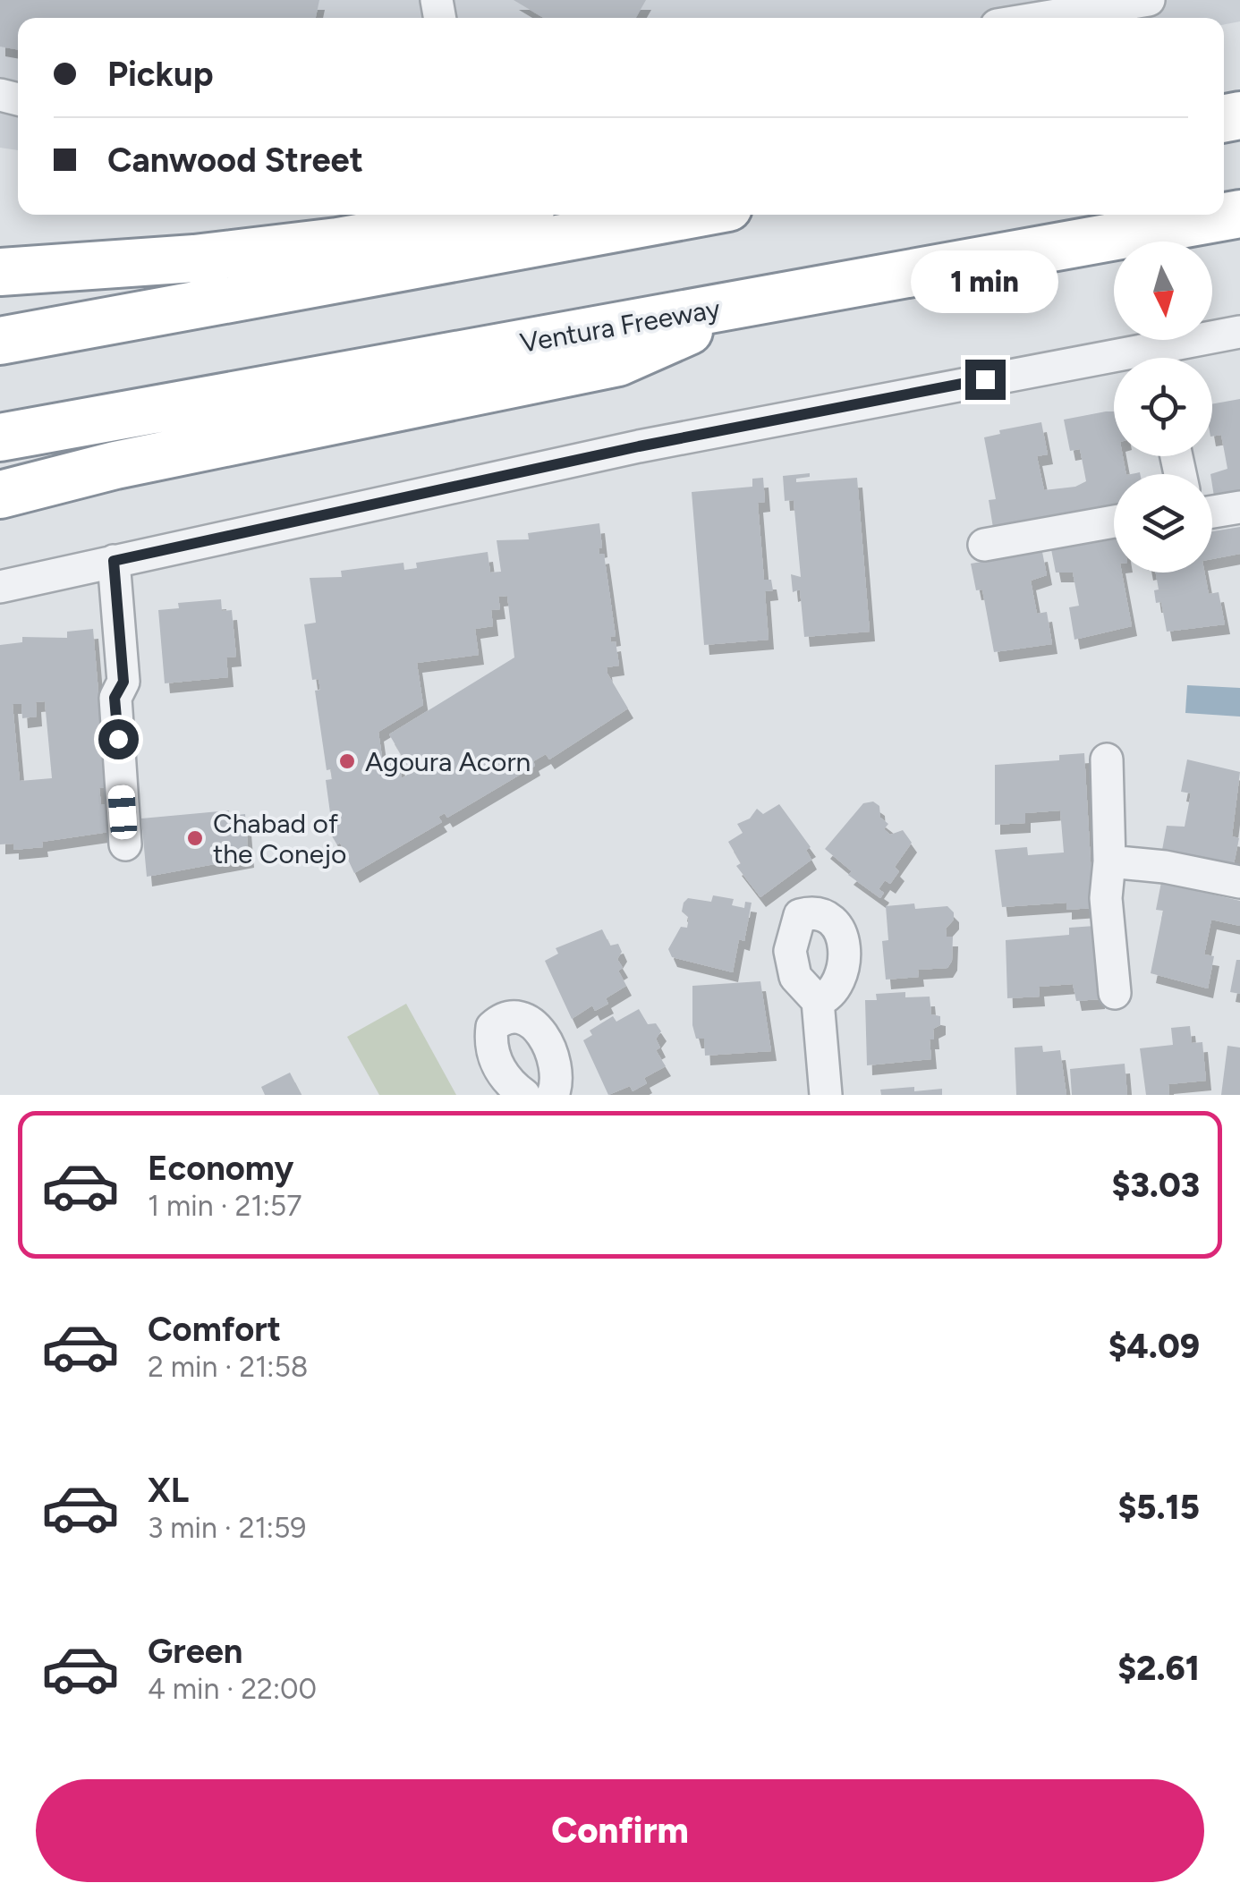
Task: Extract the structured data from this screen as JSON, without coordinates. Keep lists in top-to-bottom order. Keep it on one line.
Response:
{"streets":{"highway":["Ventura Freeway"]},"places":["Agoura Acorn","Chabad of the Conejo"],"north":"bottom","page":{"banner":["Pickup","Canwood Street"],"bubble":"1 min","list":[{"name":"Economy","note":"1 min · 21:57","value":"$3.03"},{"name":"Comfort","note":"2 min · 21:58","value":"$4.09"},{"name":"XL","note":"3 min · 21:59","value":"$5.15"},{"name":"Green","note":"4 min · 22:00","value":"$2.61"}],"buttons":"Confirm"}}
